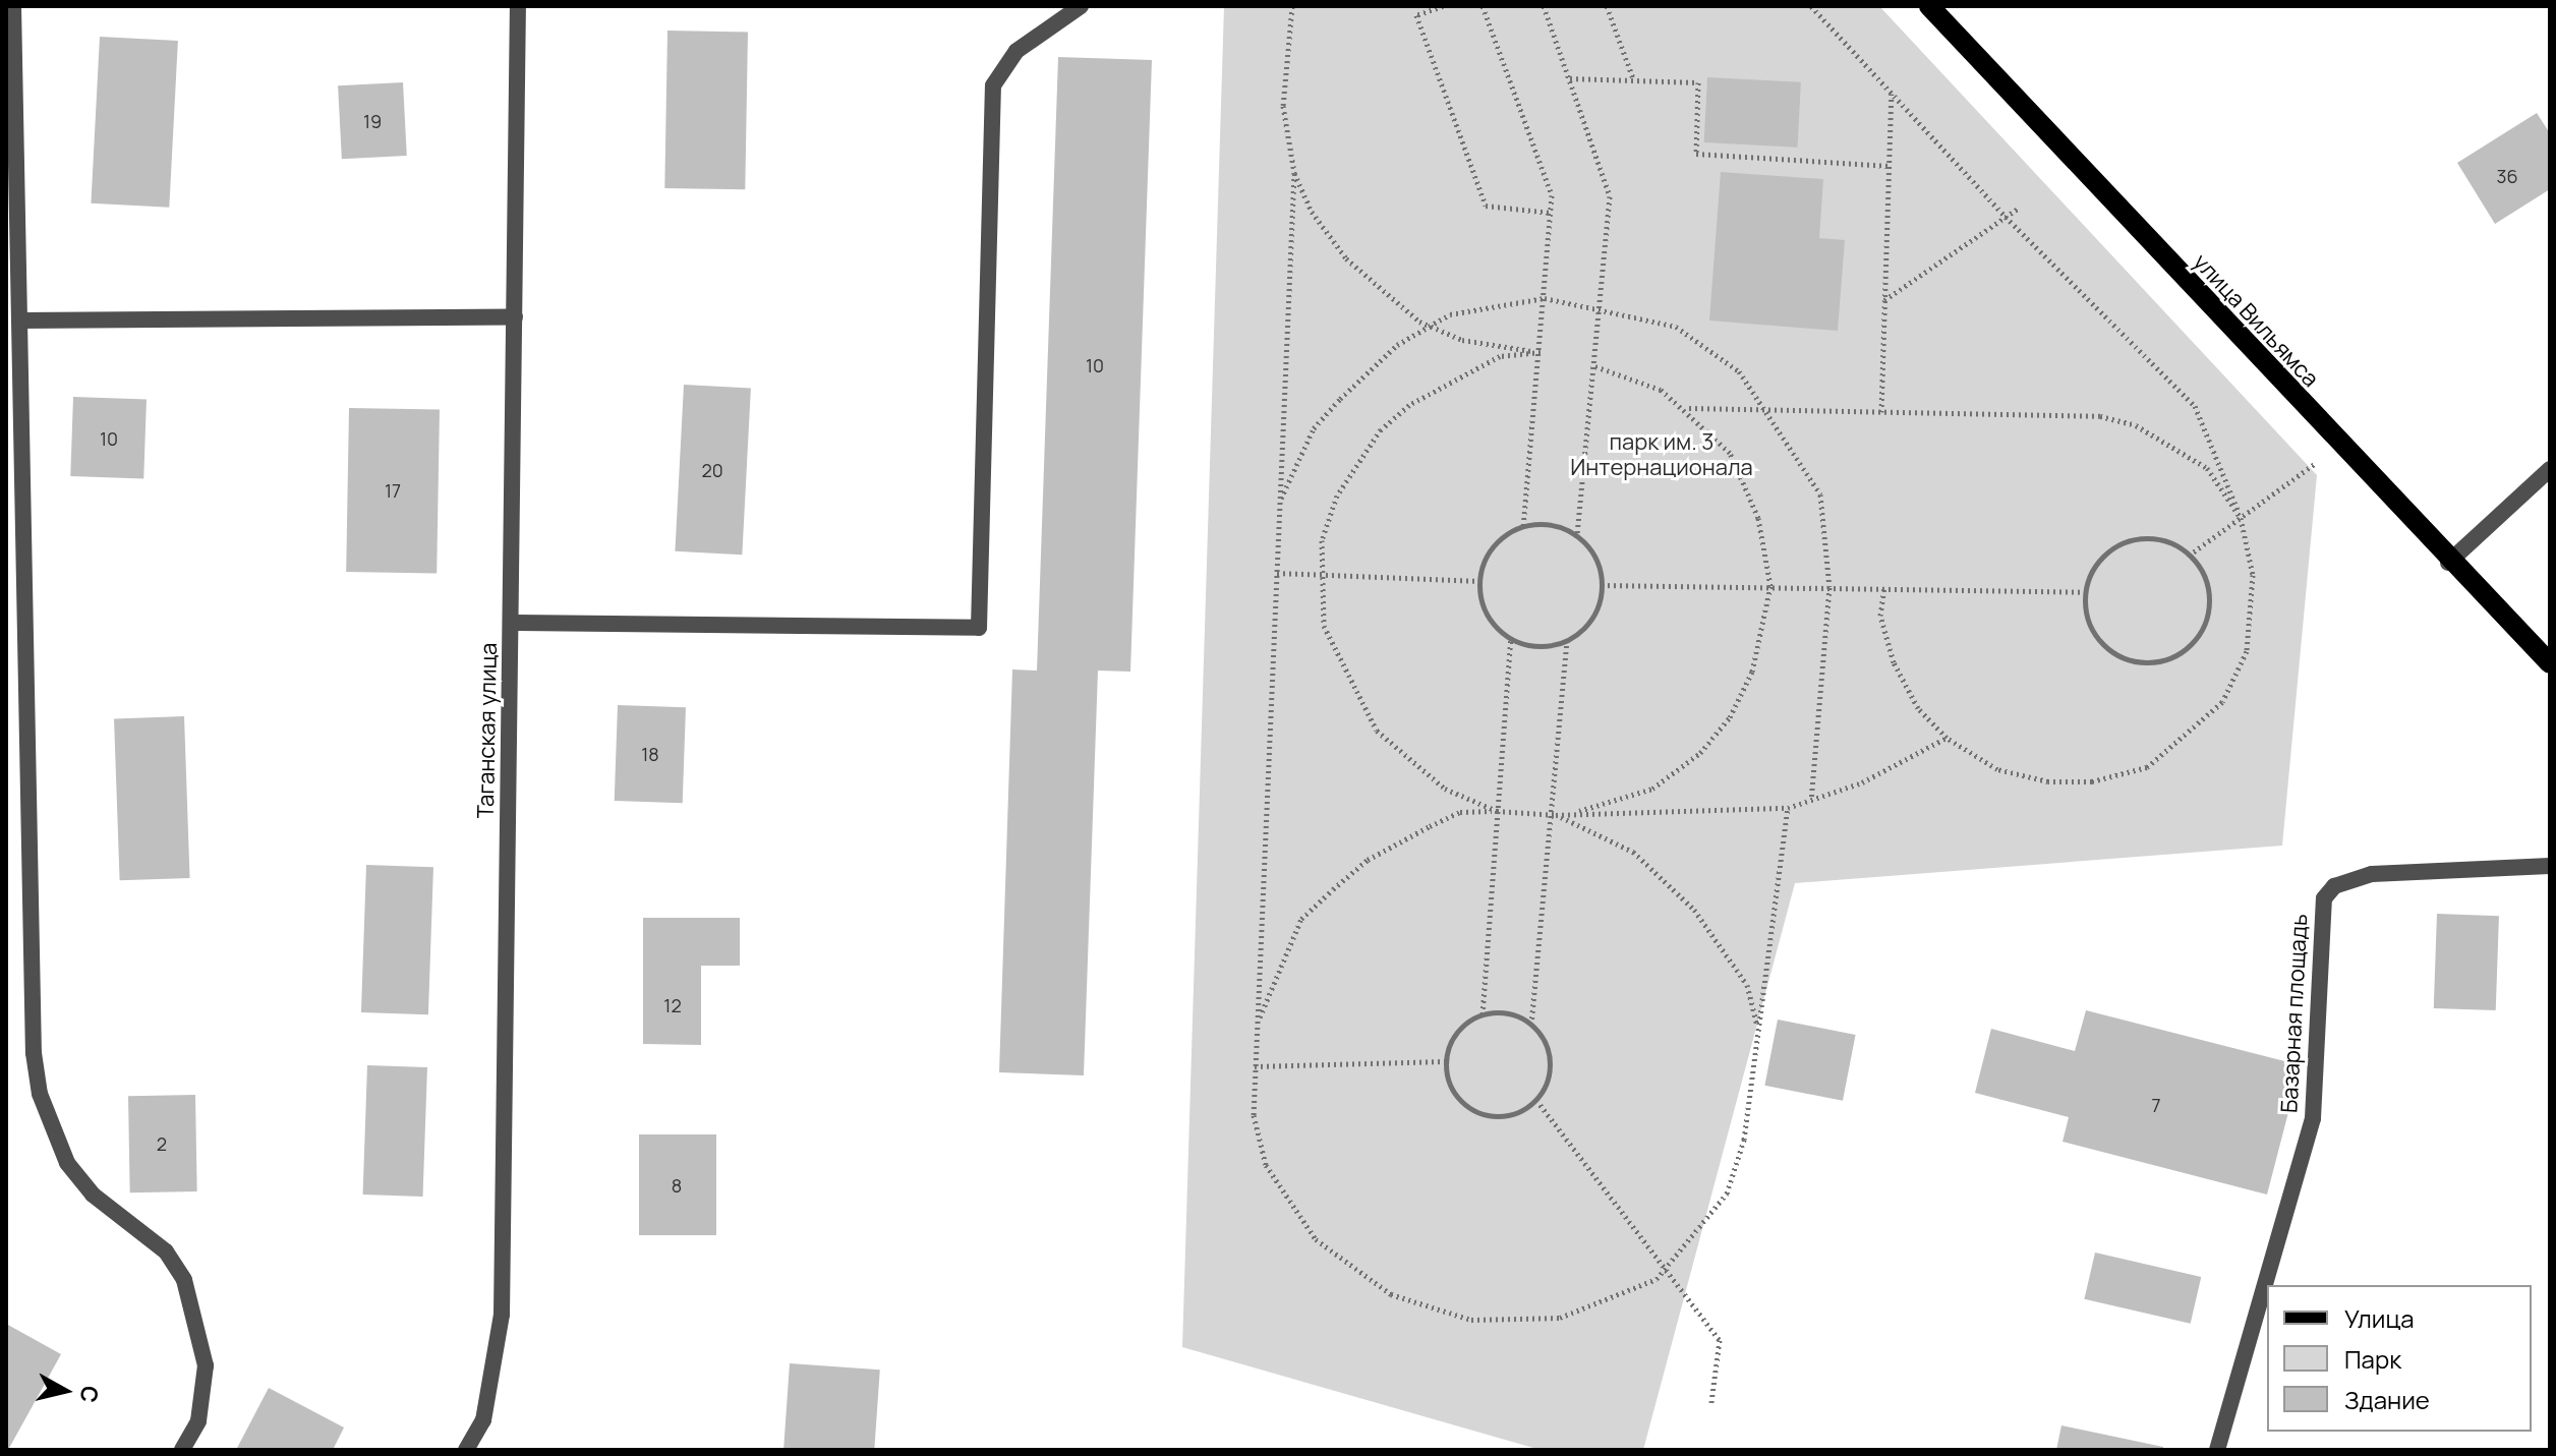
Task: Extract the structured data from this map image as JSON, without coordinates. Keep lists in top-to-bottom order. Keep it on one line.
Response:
{"streets":{"main road":["улица Вильямса"],"street":["Таганская улица","Базарная площадь"]},"parks":["парк им. 3 Интернационала"],"house_numbers":["19","36","10","10","20","17","18","12","7","2","8"],"legend":["Улица","Парк","Здание"],"north":"right"}
